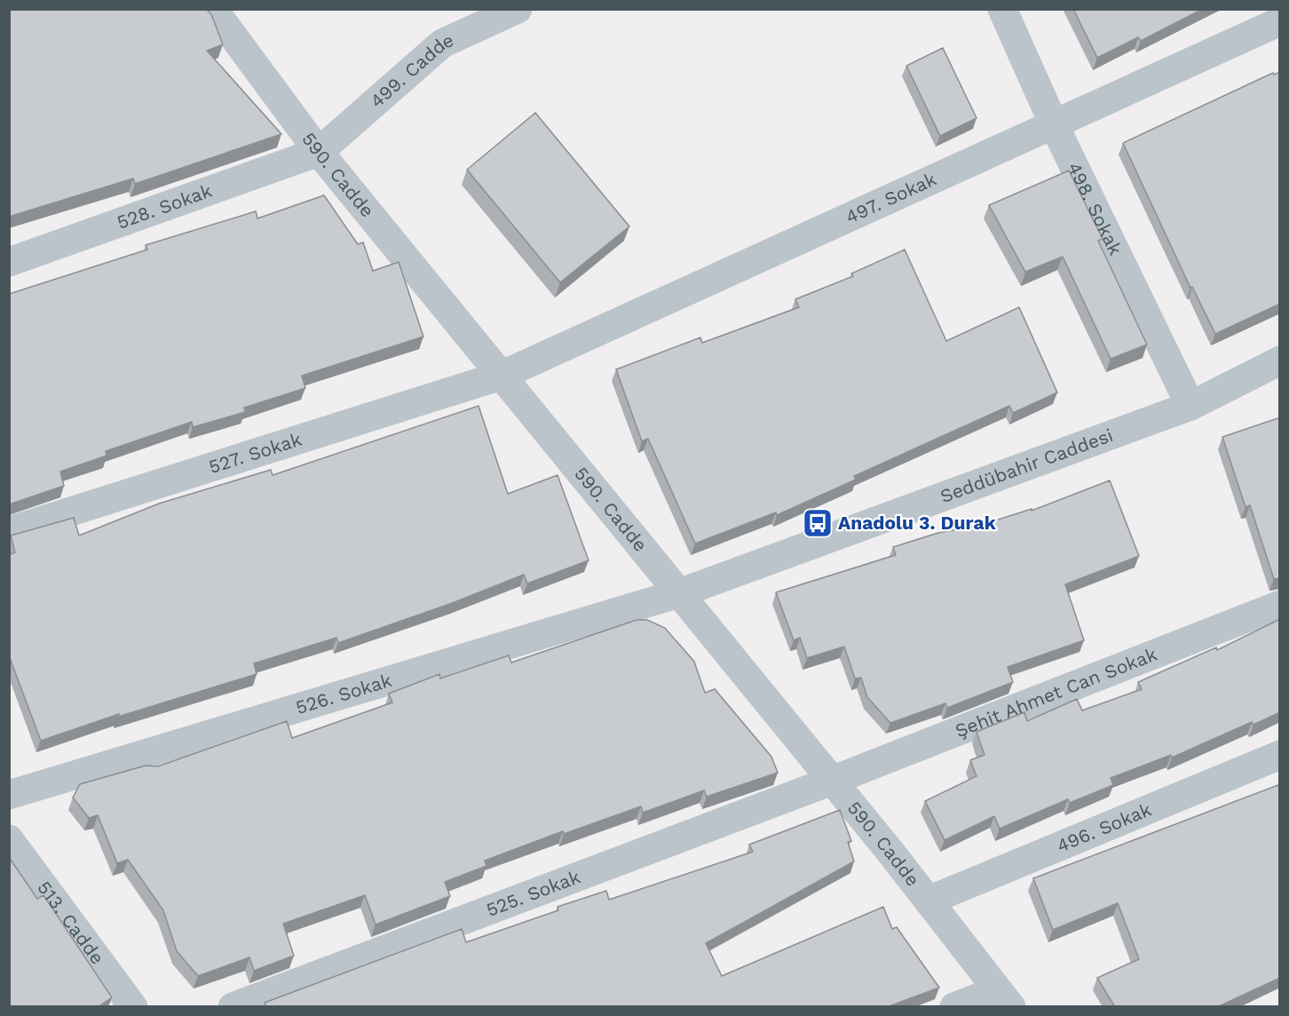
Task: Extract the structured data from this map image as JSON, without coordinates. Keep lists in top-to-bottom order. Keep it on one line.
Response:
{"streets":{"street":["499. Cadde","590. Cadde","497. Sokak","528. Sokak","498. Sokak","527. Sokak","Seddübahir Caddesi","Şehit Ahmet Can Sokak","526. Sokak","496. Sokak","525. Sokak","513. Cadde"]},"crossings":[["499. Cadde","590. Cadde"],["499. Cadde","528. Sokak"],["590. Cadde","497. Sokak"],["590. Cadde","528. Sokak"],["590. Cadde","527. Sokak"],["590. Cadde","Seddübahir Caddesi"],["590. Cadde","Şehit Ahmet Can Sokak"],["590. Cadde","526. Sokak"],["590. Cadde","496. Sokak"],["590. Cadde","525. Sokak"],["497. Sokak","498. Sokak"],["497. Sokak","527. Sokak"],["498. Sokak","Seddübahir Caddesi"],["Seddübahir Caddesi","526. Sokak"],["Şehit Ahmet Can Sokak","525. Sokak"]],"places":{"bus stop":["Anadolu 3. Durak"]}}
